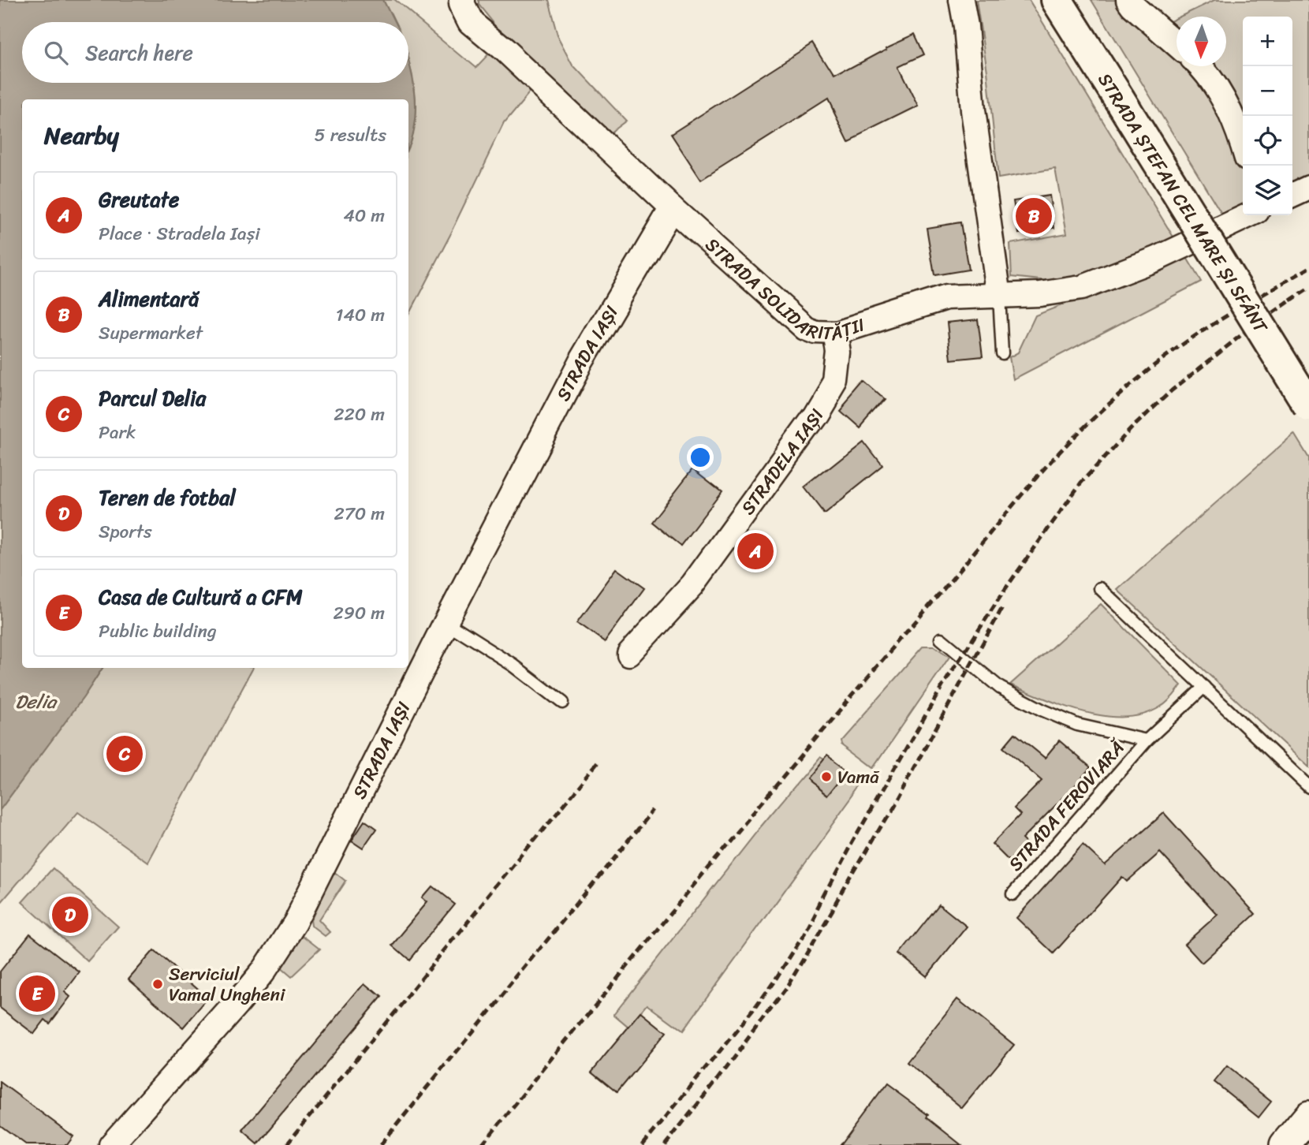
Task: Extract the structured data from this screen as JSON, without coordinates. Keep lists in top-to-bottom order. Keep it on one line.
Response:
{"streets":{"main road":["STRADA ȘTEFAN CEL MARE ȘI SFÂNT"],"street":["STRADA SOLIDARITĂȚII","STRADA IAȘI","STRADELA IAȘI"],"lane":["STRADA FEROVIARĂ"]},"crossings":[["STRADA SOLIDARITĂȚII","STRADA IAȘI"],["STRADA SOLIDARITĂȚII","STRADELA IAȘI"]],"water":["Delia"],"places":["Vamă","Serviciul Vamal Ungheni"],"north":"bottom","page":{"map_buttons":["+","−"],"search":"Search here","heading":["Nearby","5 results"],"list":[{"mark":"A","name":"Greutate","note":"Place · Stradela Iași","value":"40 m"},{"mark":"B","name":"Alimentară","note":"Supermarket","value":"140 m"},{"mark":"C","name":"Parcul Delia","note":"Park","value":"220 m"},{"mark":"D","name":"Teren de fotbal","note":"Sports","value":"270 m"},{"mark":"E","name":"Casa de Cultură a CFM","note":"Public building","value":"290 m"}],"pins":["B","A","C","D","E"]}}
